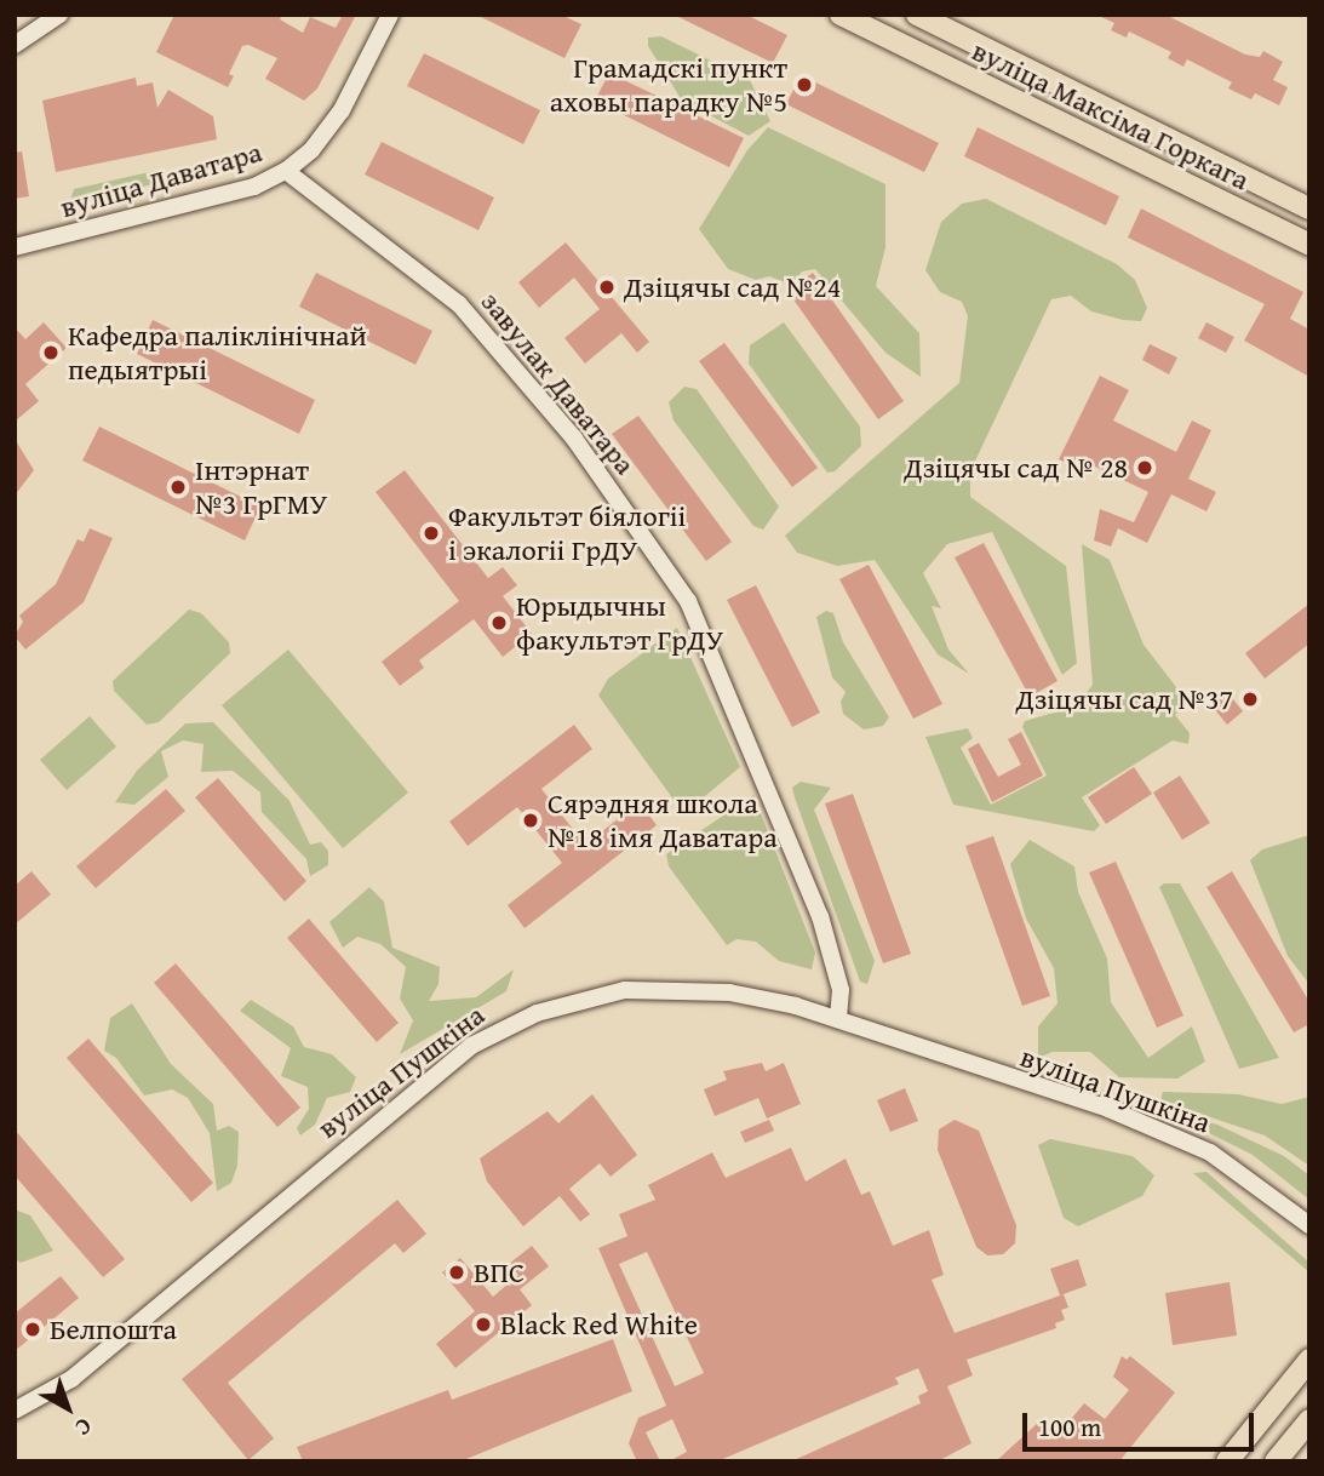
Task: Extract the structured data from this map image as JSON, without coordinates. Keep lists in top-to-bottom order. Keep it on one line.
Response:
{"streets":{"main road":["вуліца Максіма Горкага"],"street":["вуліца Даватара","завулак Даватара","вуліца Пушкіна"]},"crossings":[["вуліца Даватара","завулак Даватара"],["завулак Даватара","вуліца Пушкіна"]],"places":["Грамадскі пункт аховы парадку №5","Дзіцячы сад №24","Кафедра паліклінічнай педыятрыі","Дзіцячы сад № 28","Інтэрнат №3 ГрГМУ","Факультэт біялогіі і экалогіі ГрДУ","Юрыдычны факультэт ГрДУ","Дзіцячы сад №37","Сярэдняя школа №18 імя Даватара","ВПС","Black Red White","Белпошта"],"scale_bar":"100 m","north":"bottom right"}
